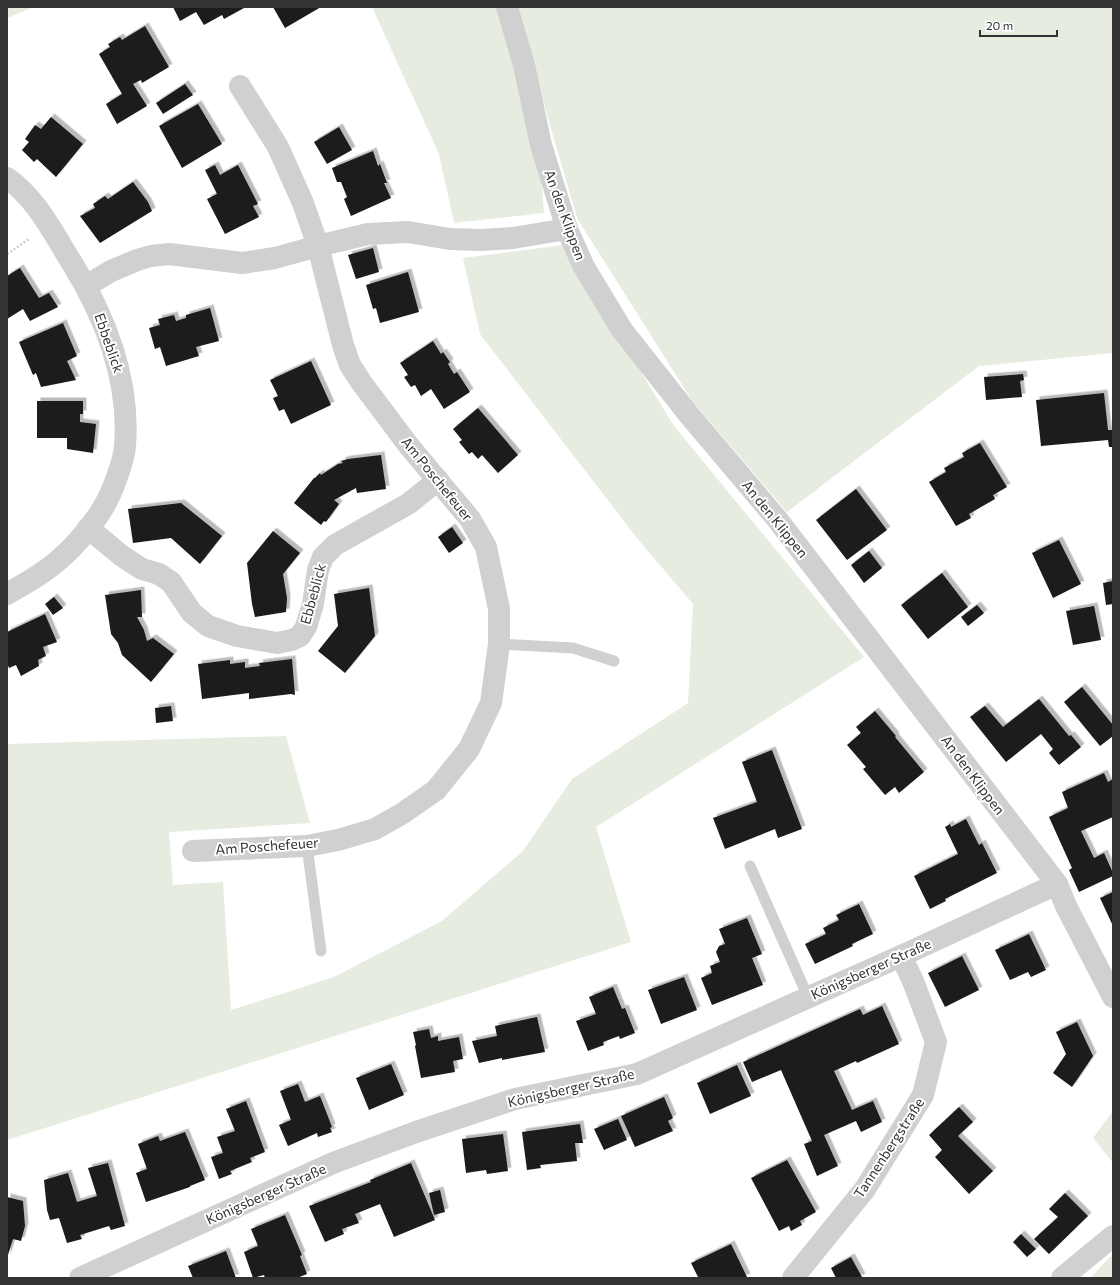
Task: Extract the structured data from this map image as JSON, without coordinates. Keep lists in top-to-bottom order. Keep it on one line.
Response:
{"streets":{"street":["An den Klippen","Ebbeblick","Am Poschefeuer","Königsberger Straße","Tannenbergstraße"]},"crossings":[["An den Klippen","Königsberger Straße"],["Ebbeblick","Am Poschefeuer"],["Königsberger Straße","Tannenbergstraße"]],"scale_bar":"20 m"}
